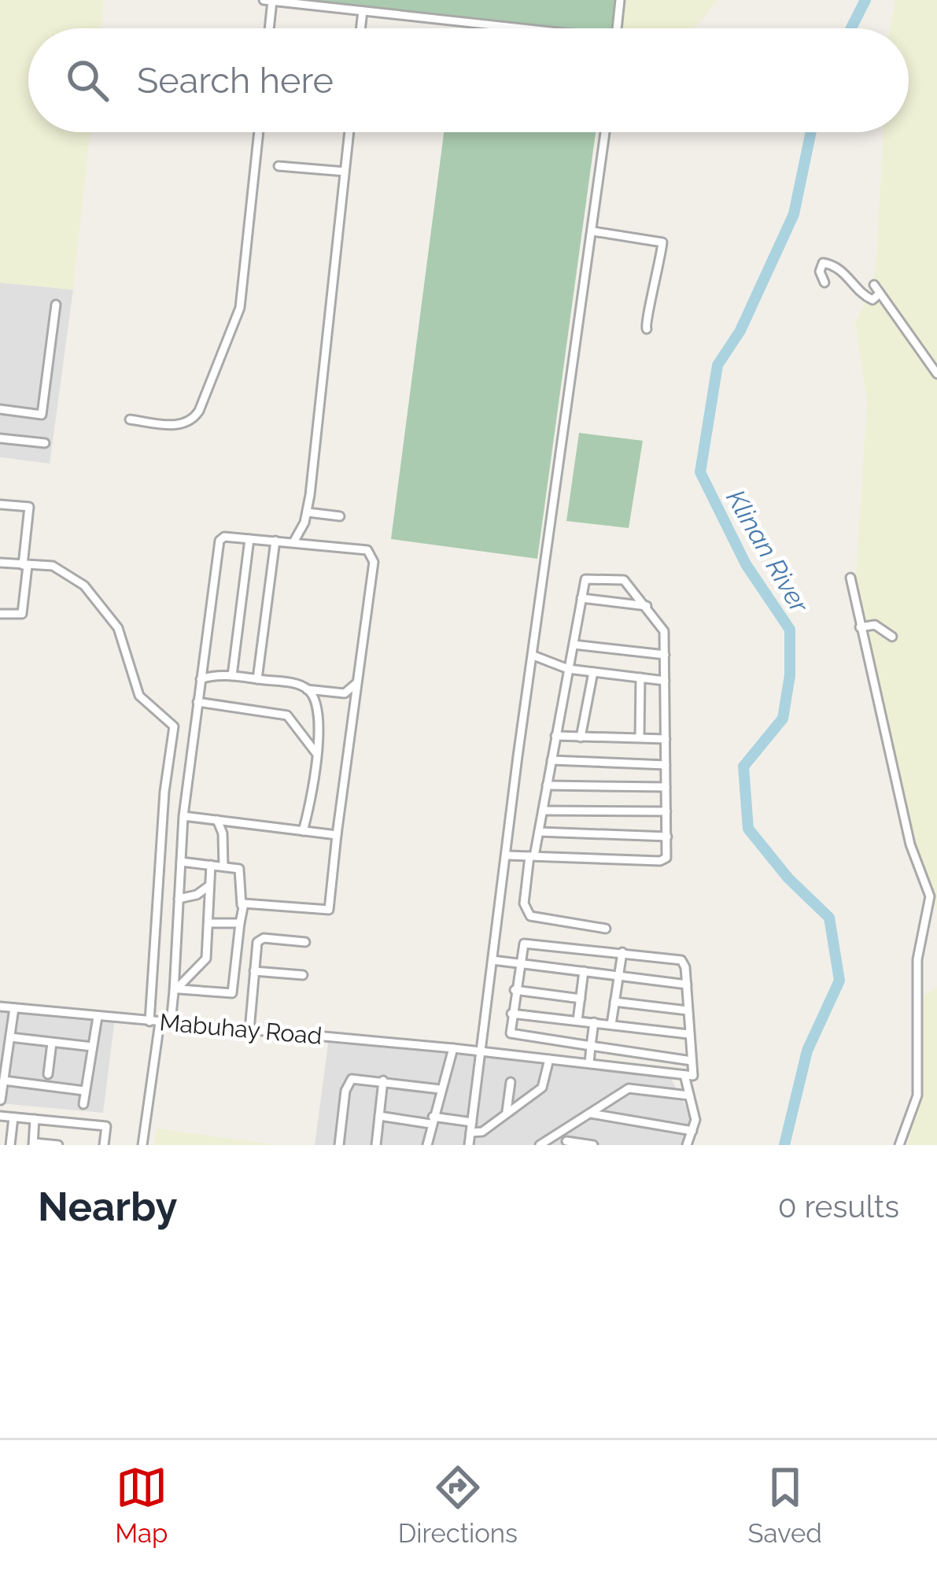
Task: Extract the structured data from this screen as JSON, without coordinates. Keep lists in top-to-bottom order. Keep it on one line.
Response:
{"streets":{"street":["Mabuhay Road"]},"water":["Klinan River"],"page":{"search":"Search here","heading":["Nearby","0 results"],"nav":["Map","Directions","Saved"]}}
